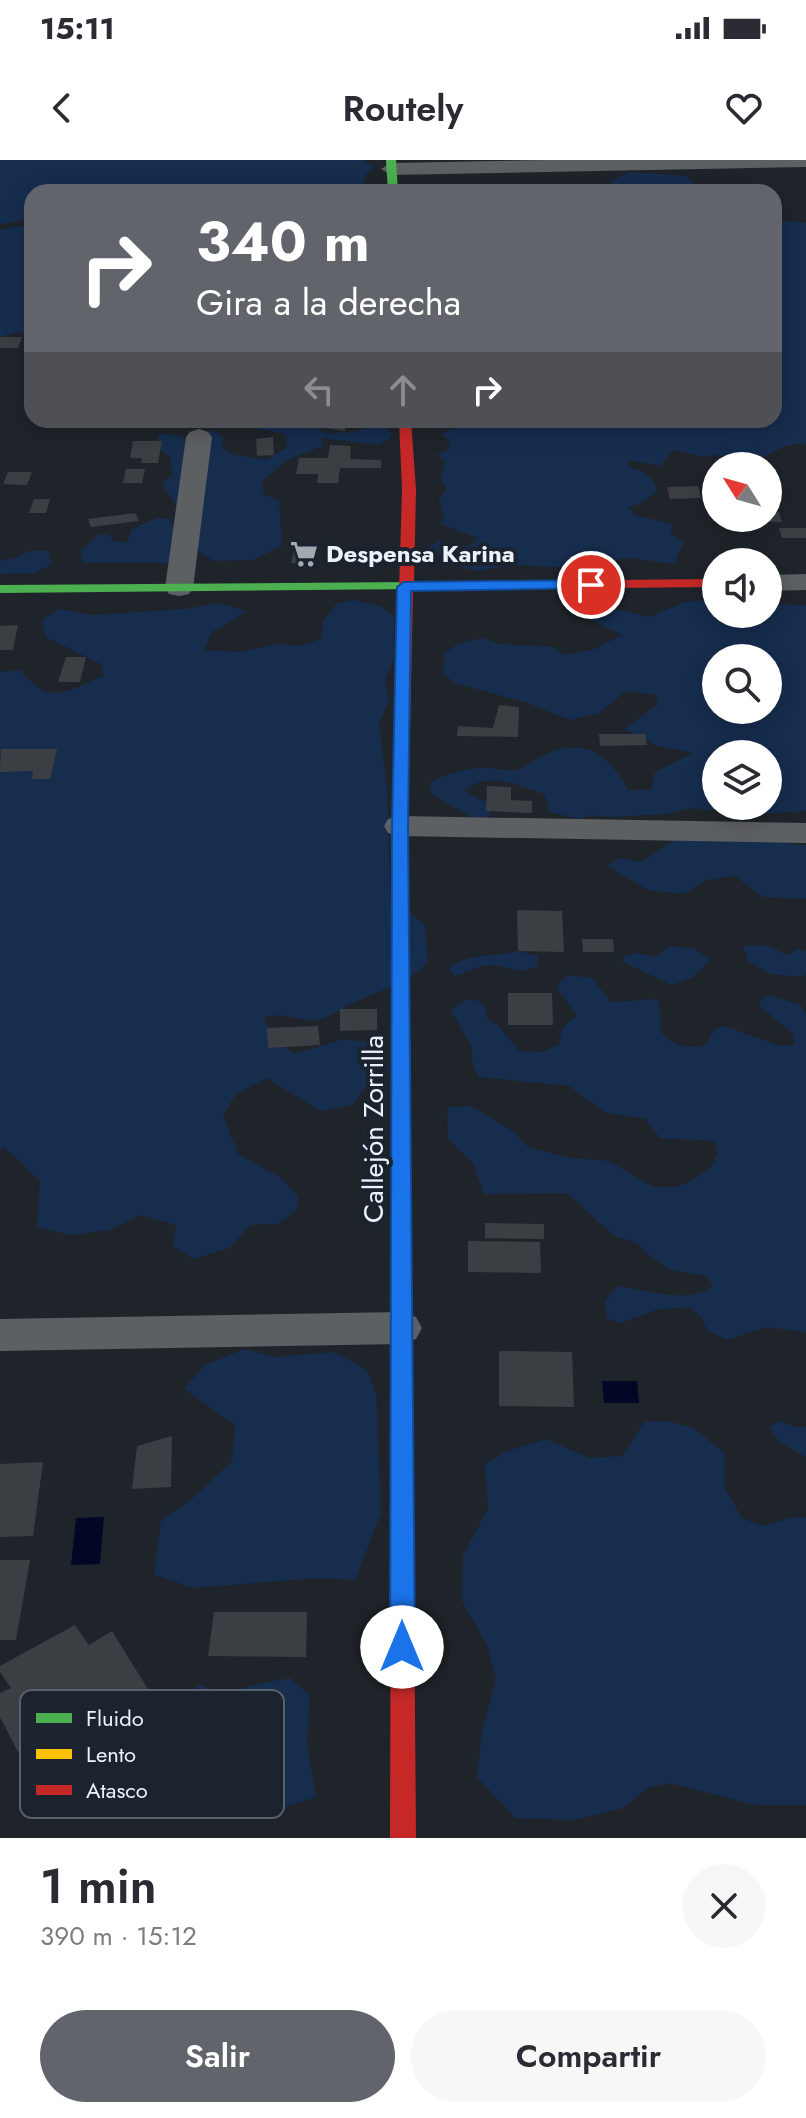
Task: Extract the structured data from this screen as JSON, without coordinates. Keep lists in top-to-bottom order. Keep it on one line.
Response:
{"streets":{"street":["Callejón Zorrilla"]},"places":{"supermarket":["Despensa Karina"]},"legend":["Fluido","Lento","Atasco"],"north":"top left","page":{"status":"15:11","header":"Routely","turn":["340 m","Gira a la derecha"],"heading":["1 min","390 m · 15:12"],"buttons":["Salir","Compartir"]}}
